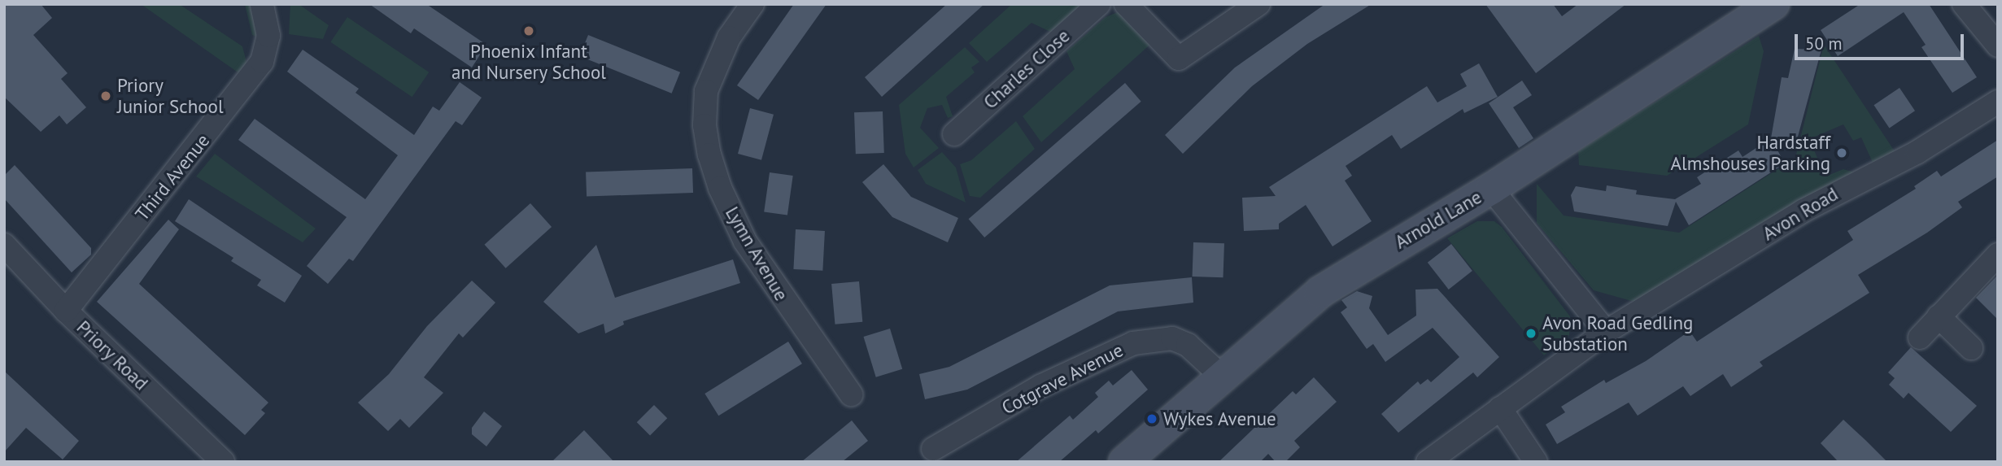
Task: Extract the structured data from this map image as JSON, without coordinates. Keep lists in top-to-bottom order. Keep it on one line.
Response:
{"streets":{"street":["Charles Close","Third Avenue","Avon Road","Arnold Lane","Lymn Avenue","Priory Road","Cotgrave Avenue"]},"crossings":[["Third Avenue","Priory Road"],["Arnold Lane","Cotgrave Avenue"]],"places":["Phoenix Infant and Nursery School","Priory Junior School","Hardstaff Almshouses Parking","Avon Road Gedling Substation","Wykes Avenue"],"scale_bar":"50 m"}
